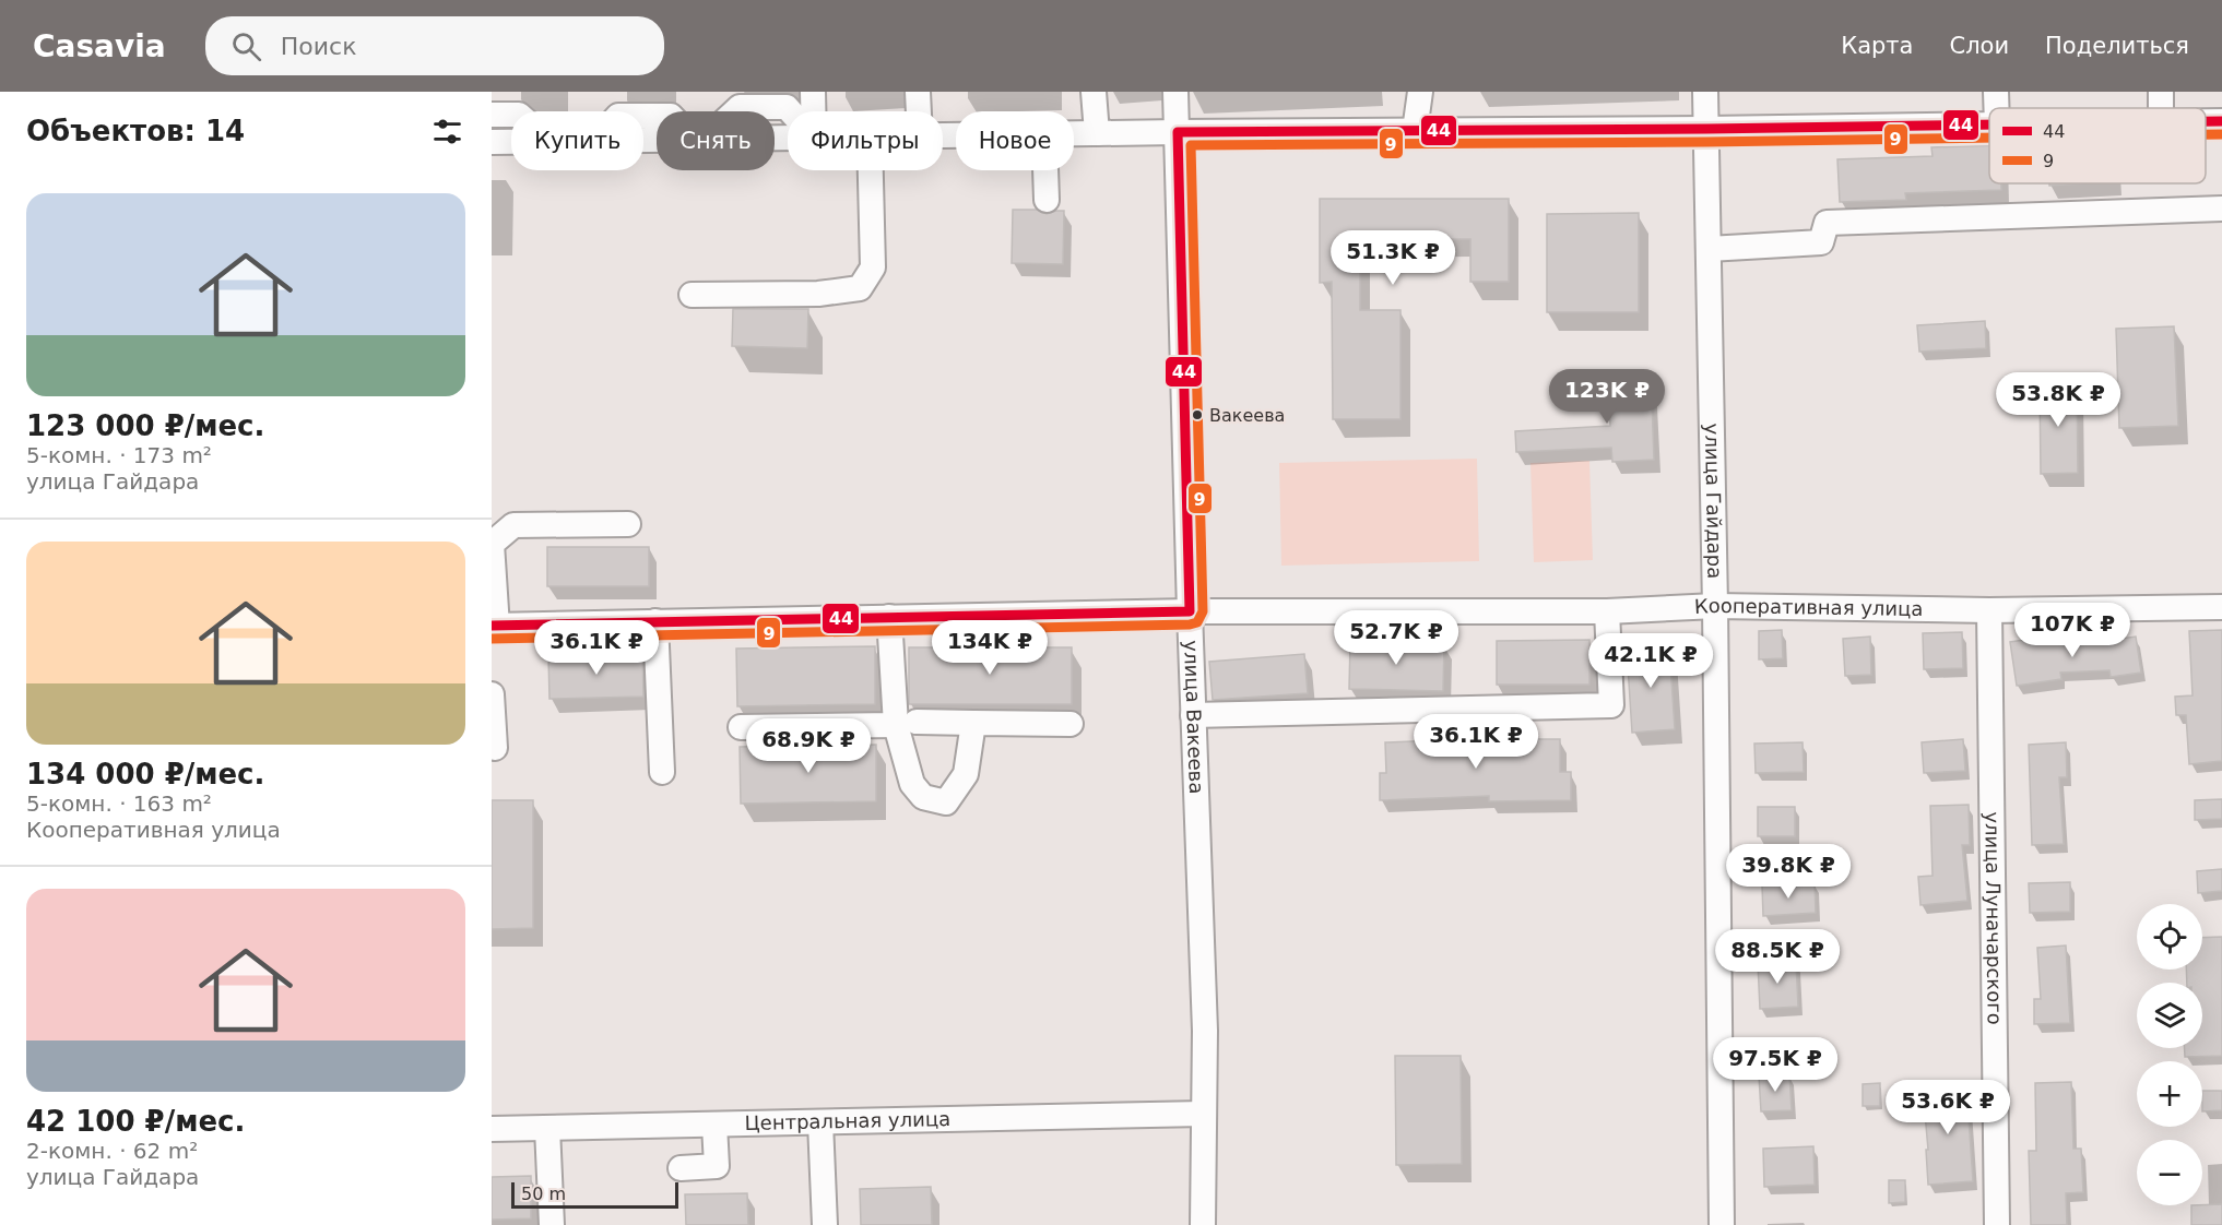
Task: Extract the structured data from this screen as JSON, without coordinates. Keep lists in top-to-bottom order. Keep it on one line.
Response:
{"streets":{"street":["улица Гайдара","Кооперативная улица","улица Вакеева","улица Луначарского","Центральная улица"]},"crossings":[["улица Гайдара","Кооперативная улица"],["Кооперативная улица","улица Вакеева"],["Кооперативная улица","улица Луначарского"],["улица Вакеева","Центральная улица"]],"places":["Вакеева"],"lines":["transit line 44","transit line 9"],"legend":["44","9"],"scale_bar":"50 m","page":{"header":"Casavia","search":"Поиск","nav":["Карта","Слои","Поделиться"],"heading":"Объектов: 14","chip":["Купить","Снять","Фильтры","Новое"],"list":[{"name":"123 000 ₽/мес.","note":"5-комн. · 173 m² · улица Гайдара"},{"name":"134 000 ₽/мес.","note":"5-комн. · 163 m² · Кооперативная улица"},{"name":"42 100 ₽/мес.","note":"2-комн. · 62 m² · улица Гайдара"}],"price":["51.3K ₽","123K ₽","53.8K ₽","107K ₽","52.7K ₽","36.1K ₽","134K ₽","42.1K ₽","36.1K ₽","68.9K ₽","39.8K ₽","88.5K ₽","97.5K ₽","53.6K ₽"],"map_buttons":["+","−"],"scale":"50 m"}}
